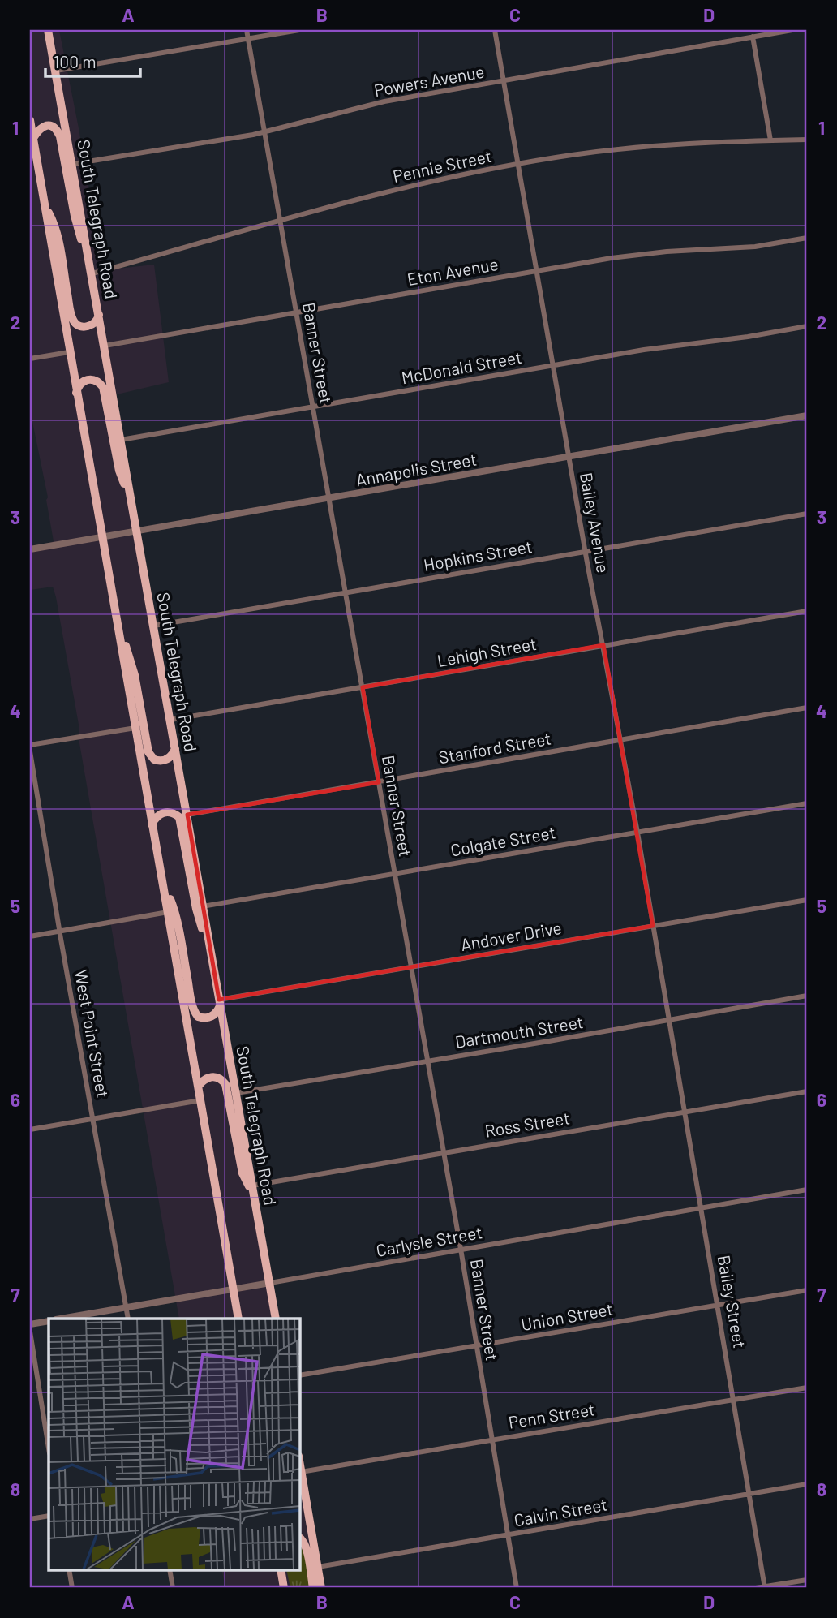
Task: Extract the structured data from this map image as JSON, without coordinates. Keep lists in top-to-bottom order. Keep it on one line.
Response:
{"streets":{"main road":["South Telegraph Road"],"street":["Powers Avenue","Pennie Street","Eton Avenue","Banner Street","McDonald Street","Annapolis Street","Bailey Avenue","Hopkins Street","Lehigh Street","Stanford Street","Colgate Street","Andover Drive","Dartmouth Street","West Point Street","Ross Street","Carlysle Street","Bailey Street","Union Street","Penn Street","Calvin Street"]},"crossings":[["Powers Avenue","South Telegraph Road"],["Powers Avenue","Banner Street"],["Powers Avenue","Bailey Avenue"],["Pennie Street","South Telegraph Road"],["Pennie Street","Banner Street"],["Pennie Street","Bailey Avenue"],["South Telegraph Road","Eton Avenue"],["South Telegraph Road","McDonald Street"],["South Telegraph Road","Annapolis Street"],["South Telegraph Road","Hopkins Street"],["South Telegraph Road","Lehigh Street"],["South Telegraph Road","Stanford Street"],["South Telegraph Road","Colgate Street"],["South Telegraph Road","Andover Drive"],["South Telegraph Road","Dartmouth Street"],["South Telegraph Road","Ross Street"],["South Telegraph Road","Carlysle Street"],["Eton Avenue","Banner Street"],["Eton Avenue","Bailey Avenue"],["Banner Street","McDonald Street"],["Banner Street","Annapolis Street"],["Banner Street","Hopkins Street"],["Banner Street","Lehigh Street"],["Banner Street","Stanford Street"],["Banner Street","Colgate Street"],["Banner Street","Andover Drive"],["Banner Street","Dartmouth Street"],["Banner Street","Ross Street"],["Banner Street","Carlysle Street"],["Banner Street","Union Street"],["Banner Street","Penn Street"],["Banner Street","Calvin Street"],["McDonald Street","Bailey Avenue"],["Annapolis Street","Bailey Avenue"],["Bailey Avenue","Hopkins Street"],["Bailey Avenue","Lehigh Street"],["Bailey Avenue","Stanford Street"],["Bailey Avenue","Colgate Street"],["Bailey Avenue","Andover Drive"],["Bailey Avenue","Dartmouth Street"],["Bailey Avenue","Bailey Street"],["Dartmouth Street","Bailey Street"],["West Point Street","Carlysle Street"],["Ross Street","Bailey Street"],["Carlysle Street","Bailey Street"],["Bailey Street","Union Street"],["Bailey Street","Penn Street"],["Bailey Street","Calvin Street"]],"scale_bar":"100 m","grid":{"columns":["A","B","C","D"],"rows":["1","2","3","4","5","6","7","8"]}}
